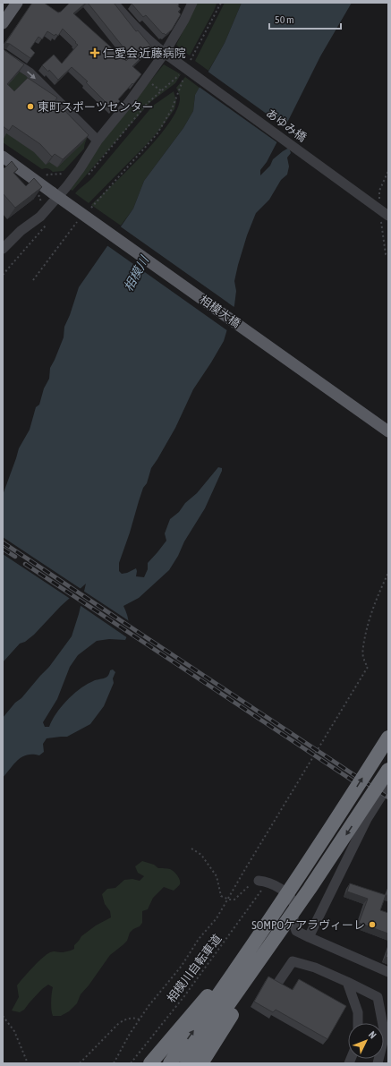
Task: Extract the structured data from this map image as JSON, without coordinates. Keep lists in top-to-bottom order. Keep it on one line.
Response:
{"streets":{"main road":["相模大橋"],"street":["あゆみ橋"],"path":["相模川自転車道"]},"water":["相模川"],"places":{"health":["仁愛会 近藤病院"],"other":["東町スポーツセンター","SOMPOケアラヴィーレ"]},"scale_bar":"50 m","north":"top right"}
